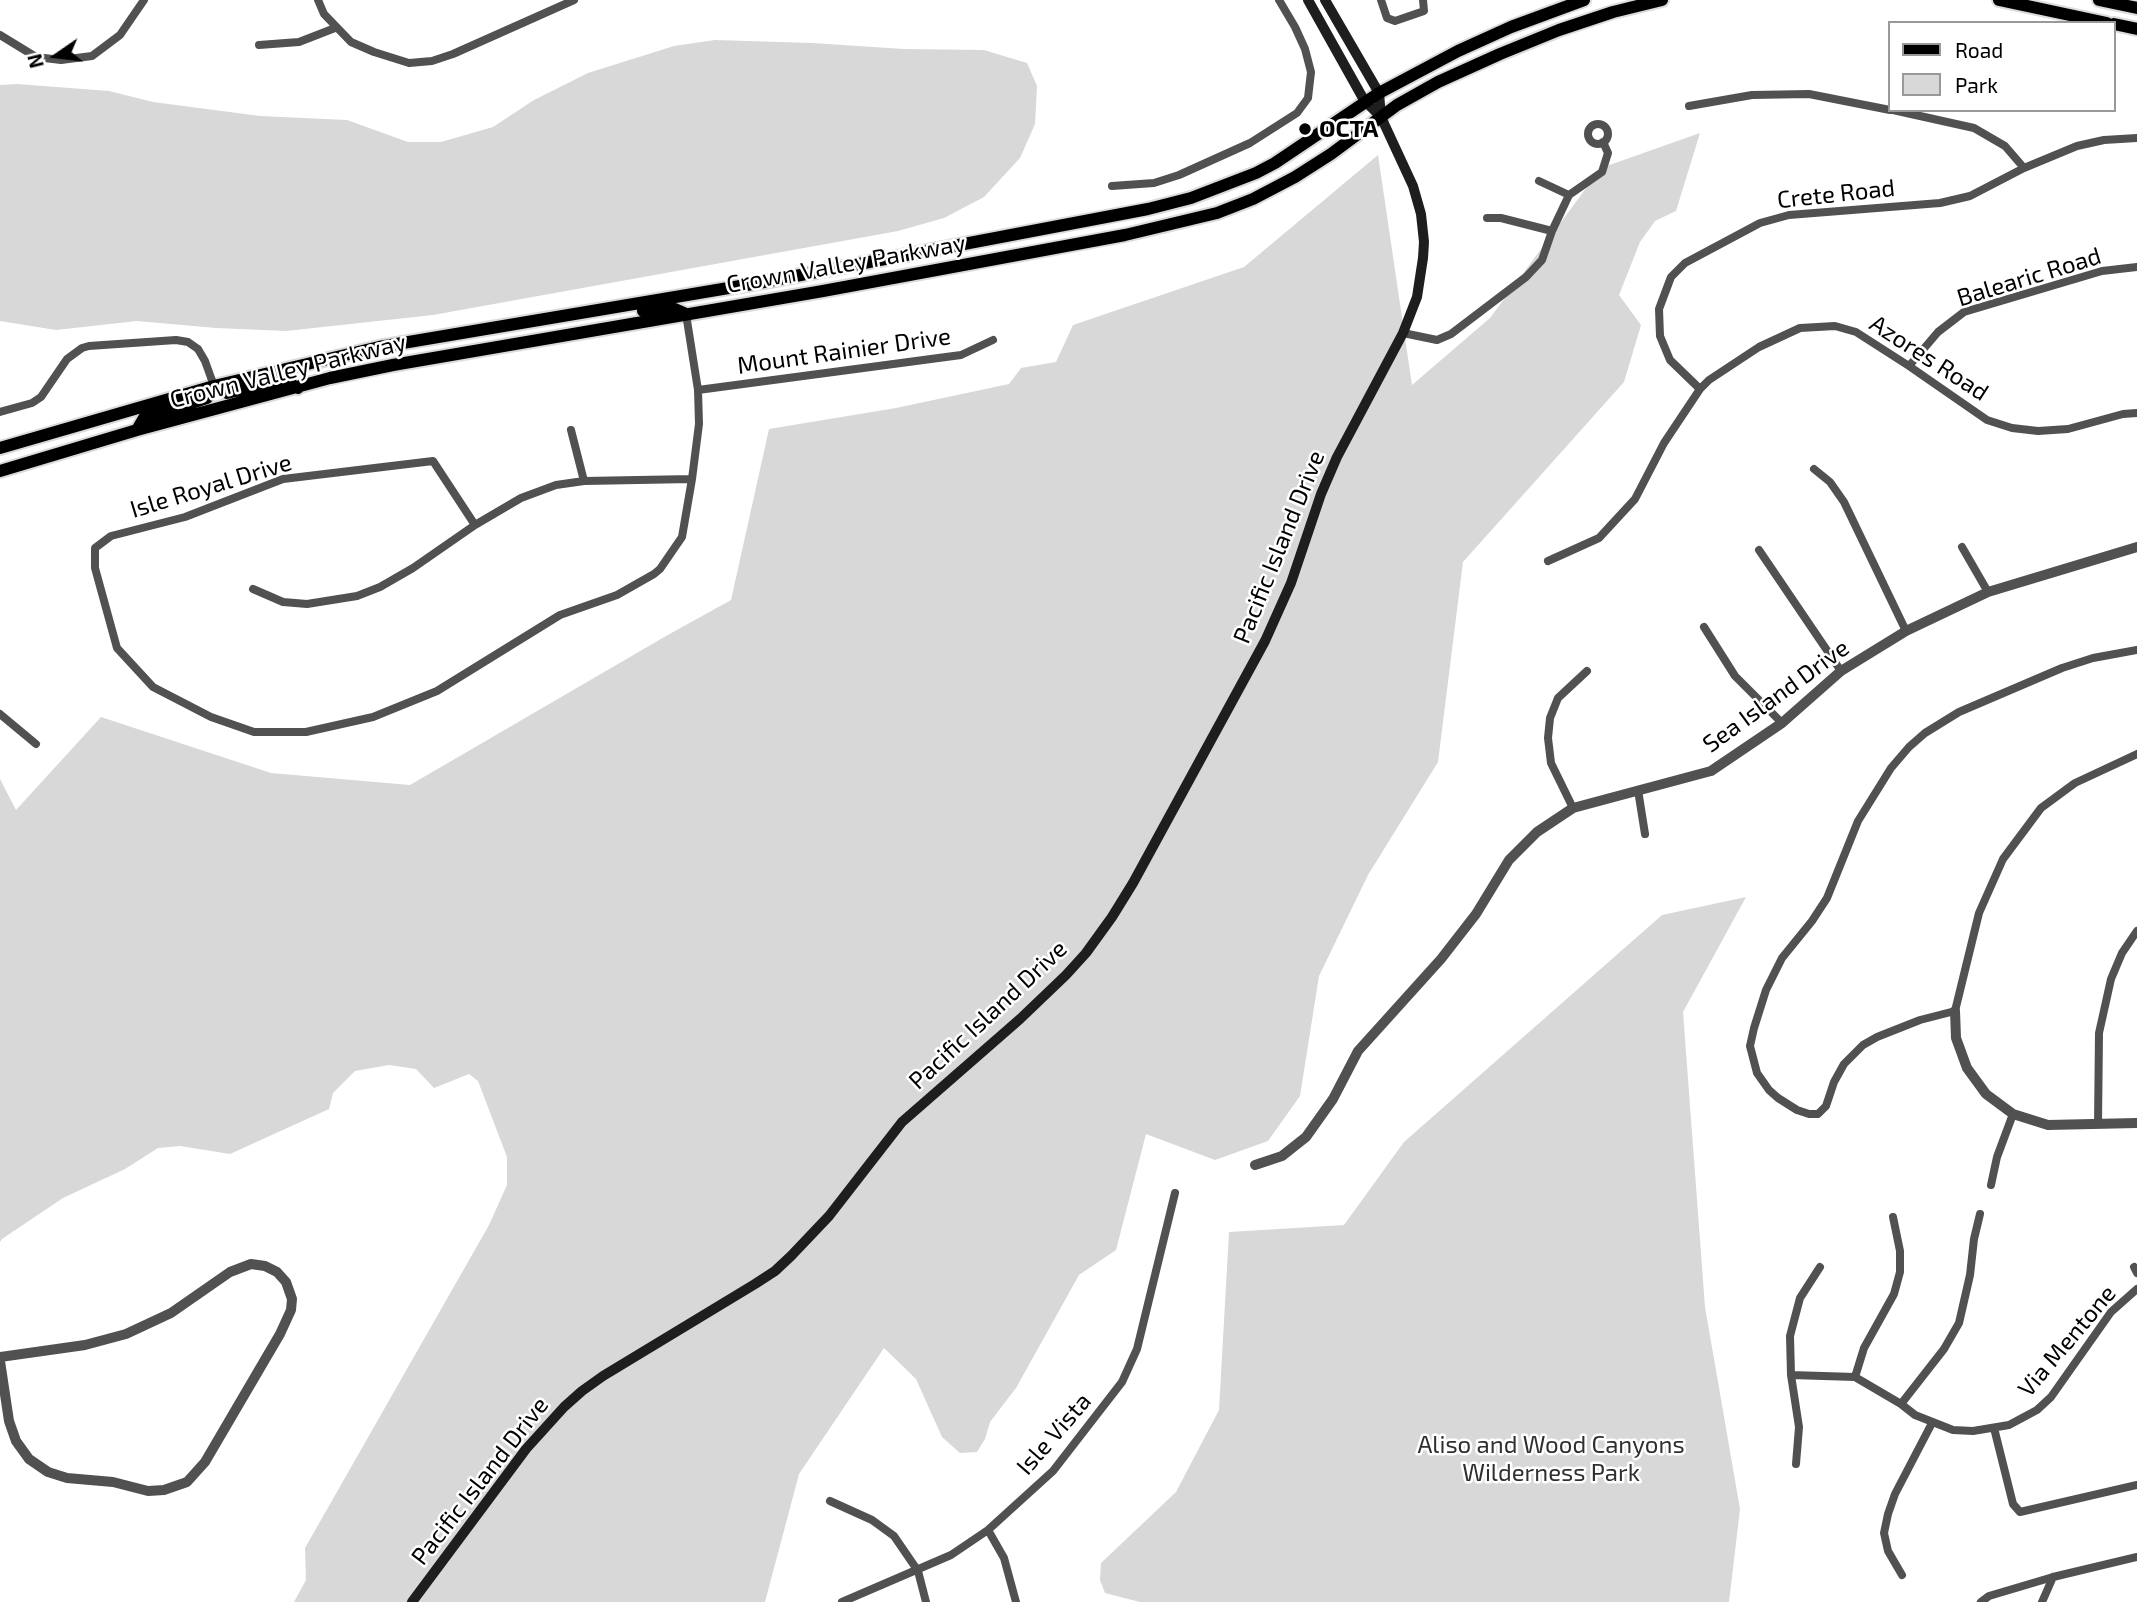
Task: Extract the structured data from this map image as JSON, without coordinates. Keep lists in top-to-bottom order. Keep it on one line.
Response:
{"streets":{"main road":["Crown Valley Parkway","Pacific Island Drive"],"street":["Crete Road","Balearic Road","Mount Rainier Drive","Azores Road","Isle Royal Drive","Sea Island Drive","Via Mentone","Isle Vista"]},"crossings":[["Crete Road","Azores Road"],["Crown Valley Parkway","Pacific Island Drive"],["Balearic Road","Azores Road"]],"parks":["Aliso and Wood Canyons Wilderness Park"],"places":["OCTA"],"legend":["Road","Park"],"north":"left"}
